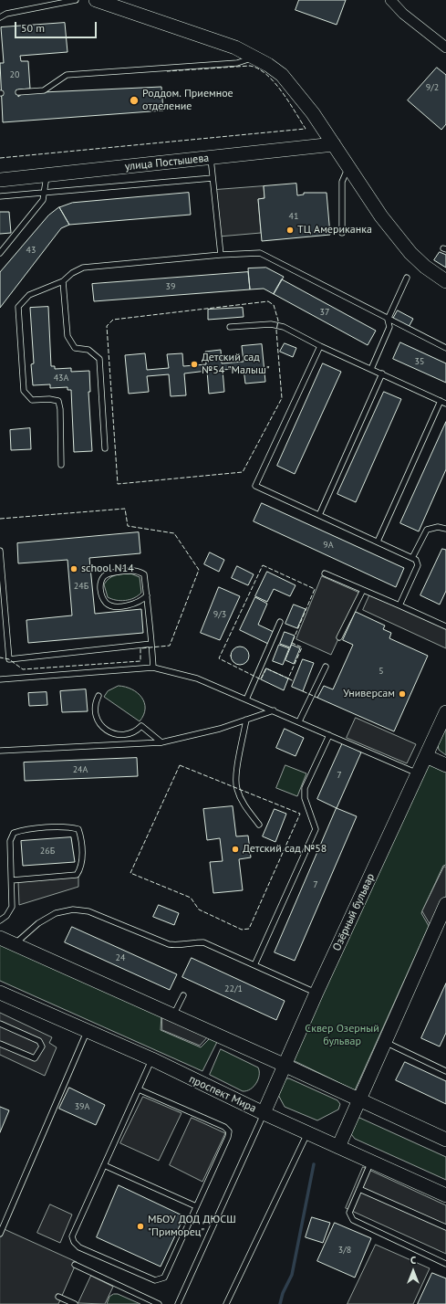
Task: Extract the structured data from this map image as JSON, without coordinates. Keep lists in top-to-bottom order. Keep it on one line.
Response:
{"streets":{"street":["улица Постышева","Озёрный бульвар","проспект Мира"]},"crossings":[["Озёрный бульвар","проспект Мира"]],"parks":["Сквер Озерный бульвар"],"places":["Роддом. Приемное отделение","ТЦ Американка","Детский сад №54 \"Малыш\"","school N14","Универсам","Детский сад №58","МБОУ ДОД ДЮСШ \"Приморец\""],"house_numbers":["20","9/2","41","43","39","37","35","43А","9А","24Б","9/3","5","24А","7","26Б","7","24","22/1","39А","3/8"],"scale_bar":"50 m","north":"top"}
